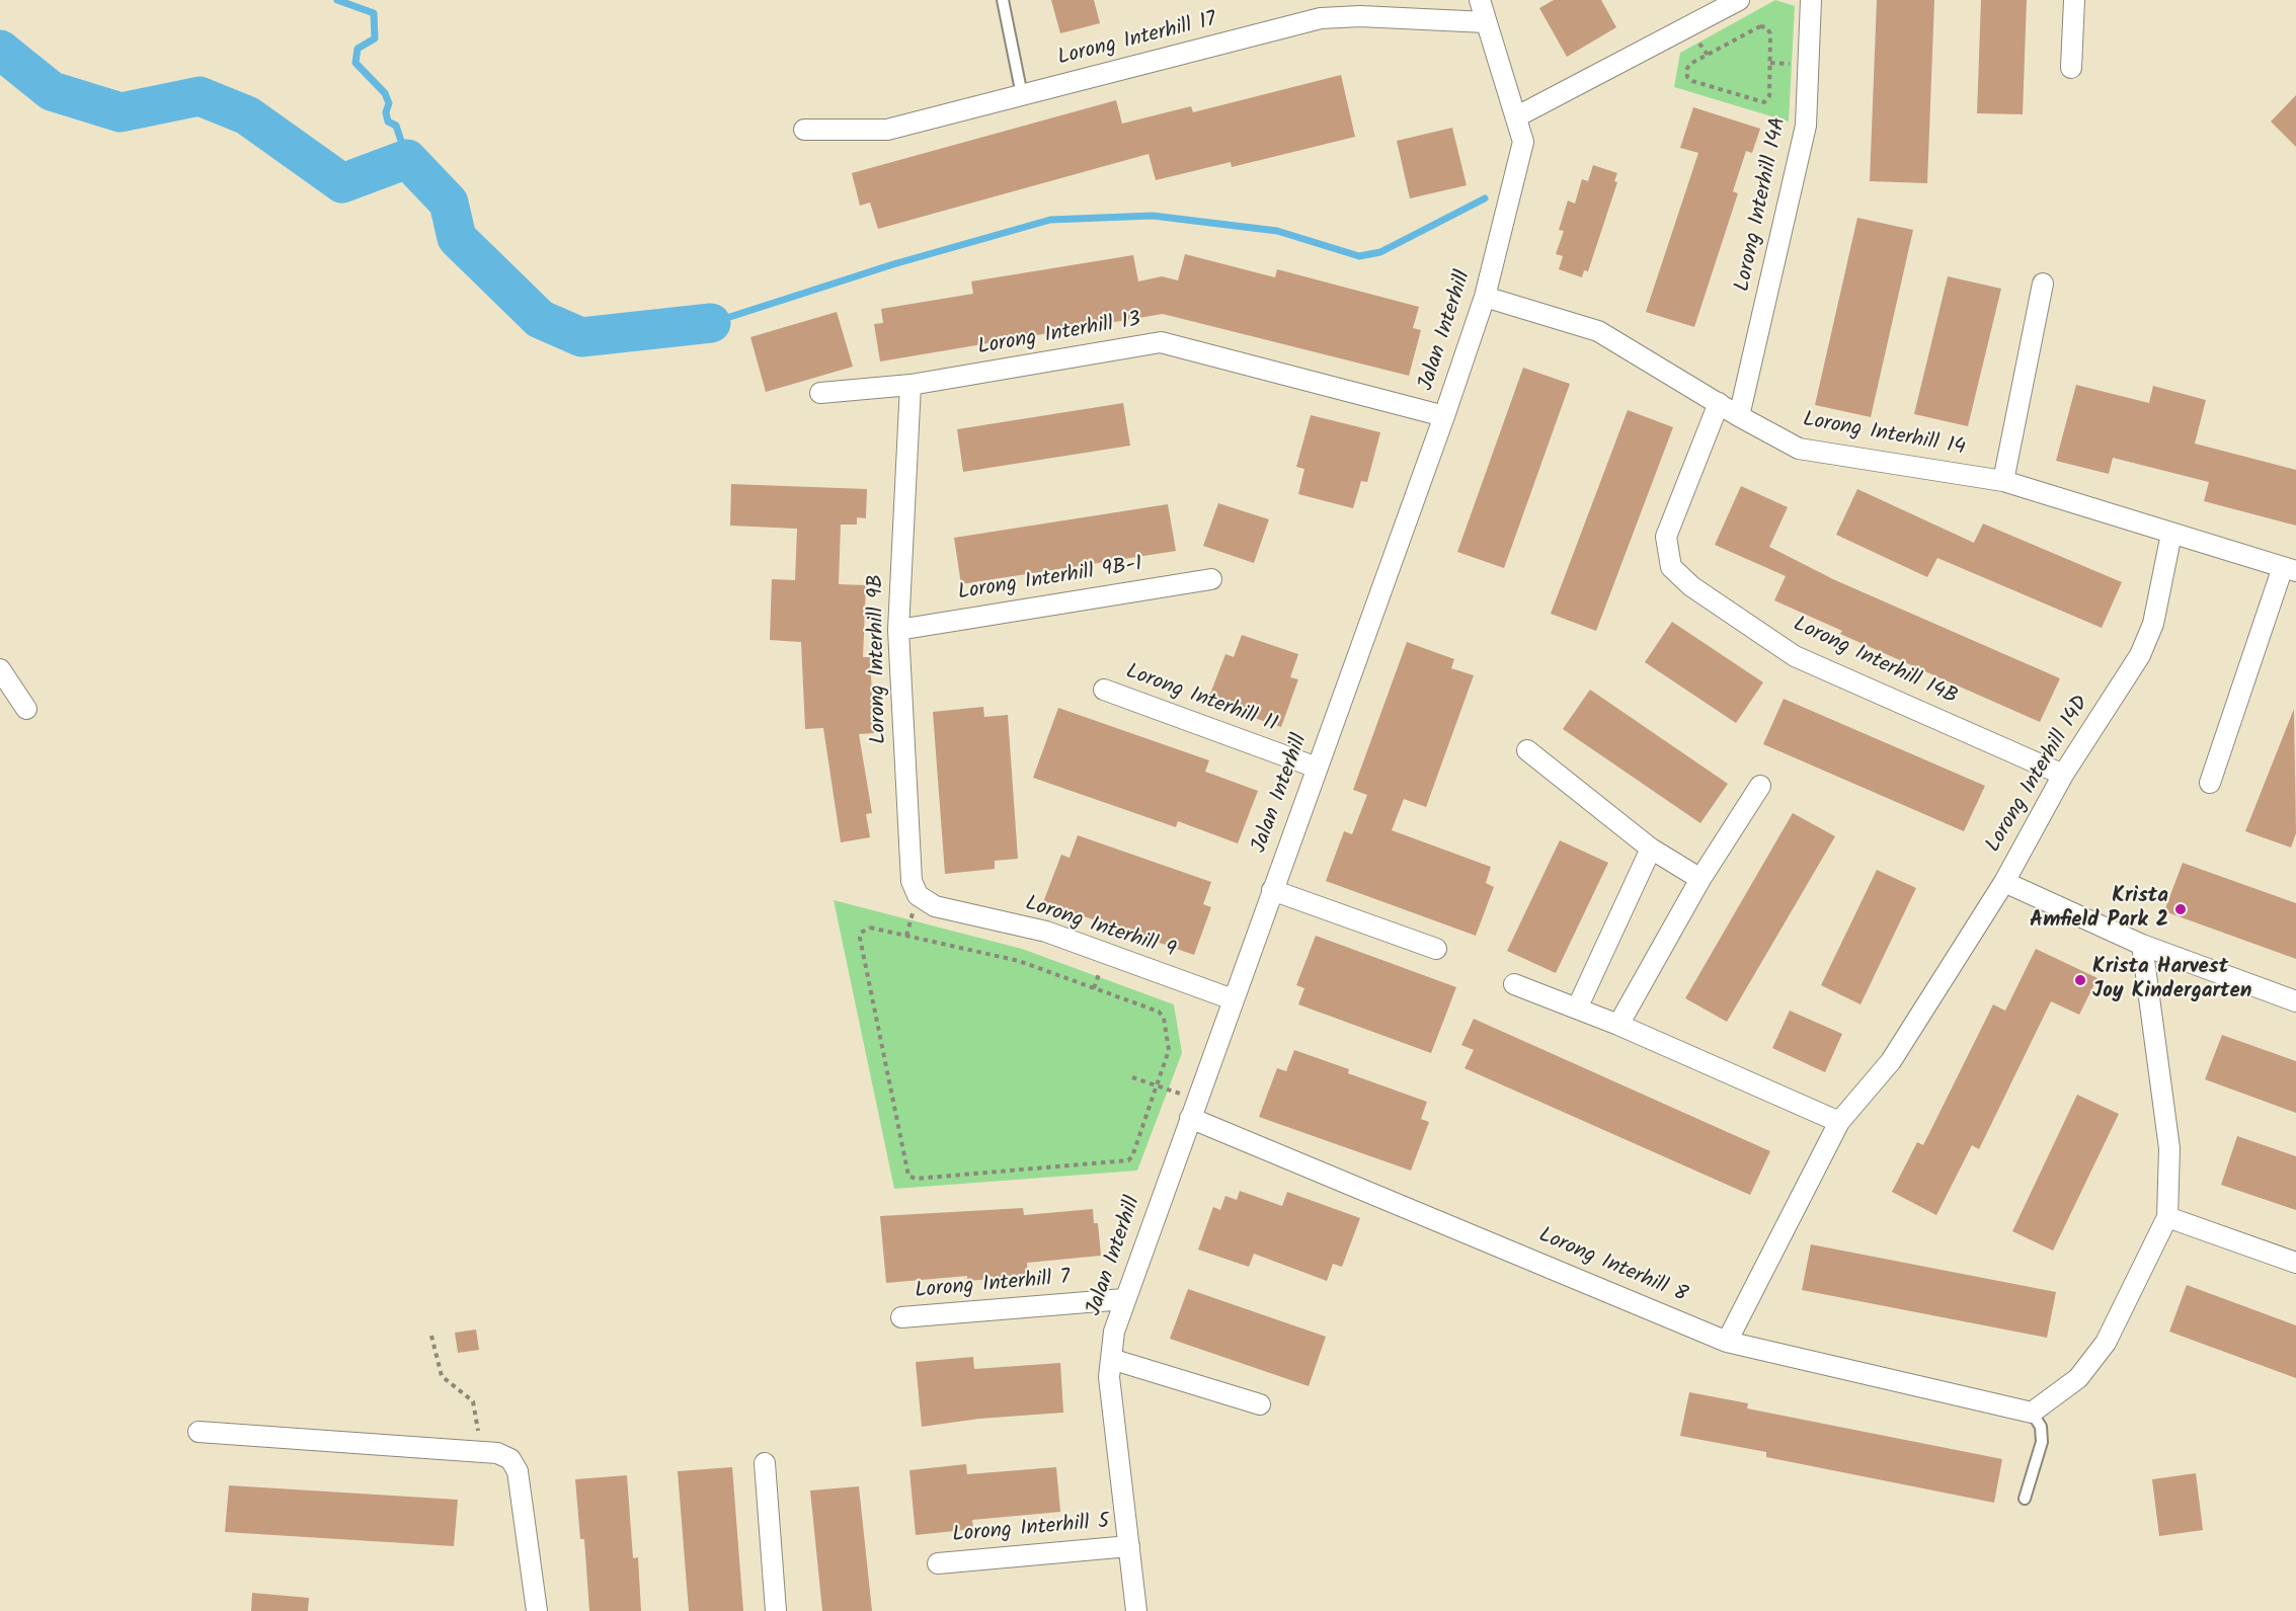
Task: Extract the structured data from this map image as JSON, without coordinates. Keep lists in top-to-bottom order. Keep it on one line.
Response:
{"streets":{"street":["Lorong Interhill 17","Lorong Interhill 14A","Jalan Interhill","Lorong Interhill 13","Lorong Interhill 14","Lorong Interhill 9B-1","Lorong Interhill 9B","Lorong Interhill 14B","Lorong Interhill 11","Lorong Interhill 14D","Lorong Interhill 9","Lorong Interhill 8","Lorong Interhill 7","Lorong Interhill 5"]},"crossings":[["Lorong Interhill 17","Jalan Interhill"],["Lorong Interhill 14A","Lorong Interhill 14"],["Jalan Interhill","Lorong Interhill 13"],["Jalan Interhill","Lorong Interhill 14"],["Jalan Interhill","Lorong Interhill 11"],["Jalan Interhill","Lorong Interhill 9"],["Jalan Interhill","Lorong Interhill 8"],["Jalan Interhill","Lorong Interhill 7"],["Jalan Interhill","Lorong Interhill 5"],["Lorong Interhill 13","Lorong Interhill 9B"],["Lorong Interhill 14","Lorong Interhill 14B"],["Lorong Interhill 14","Lorong Interhill 14D"],["Lorong Interhill 9B-1","Lorong Interhill 9B"],["Lorong Interhill 9B","Lorong Interhill 9"],["Lorong Interhill 14B","Lorong Interhill 14D"]],"places":["Krista Amfield Park 2","Krista Harvest Joy Kindergarten"]}
